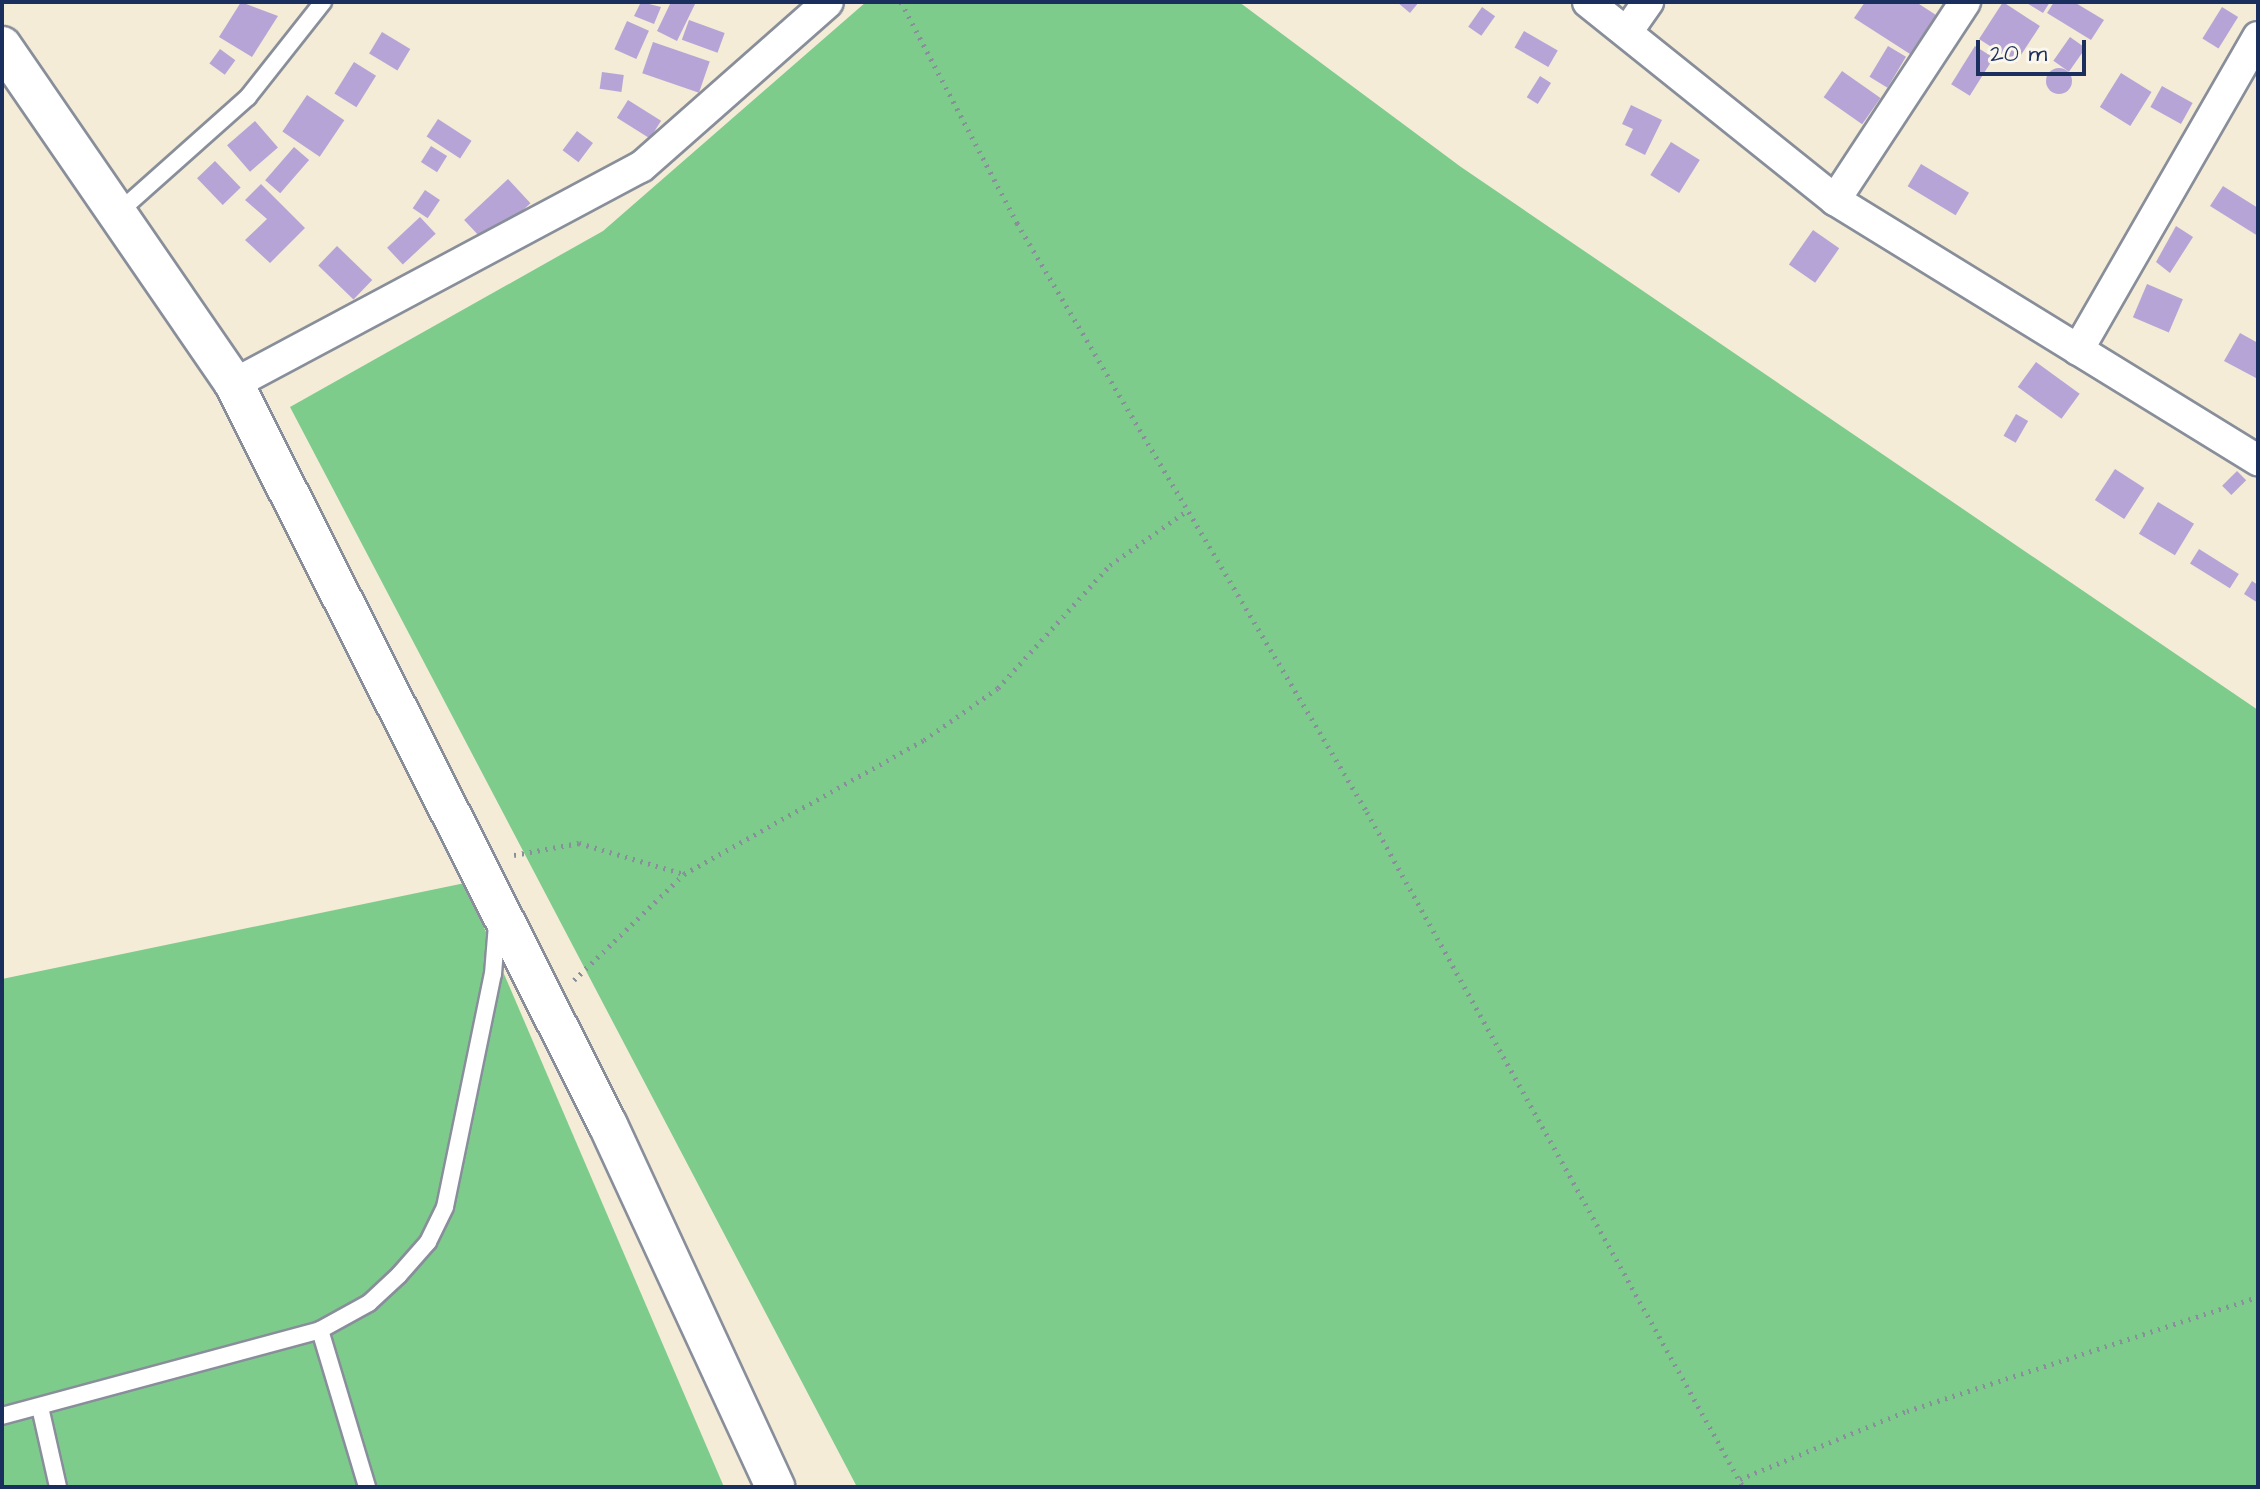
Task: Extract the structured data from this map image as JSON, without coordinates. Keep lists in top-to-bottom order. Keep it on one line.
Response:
{"scale_bar":"20 m"}
